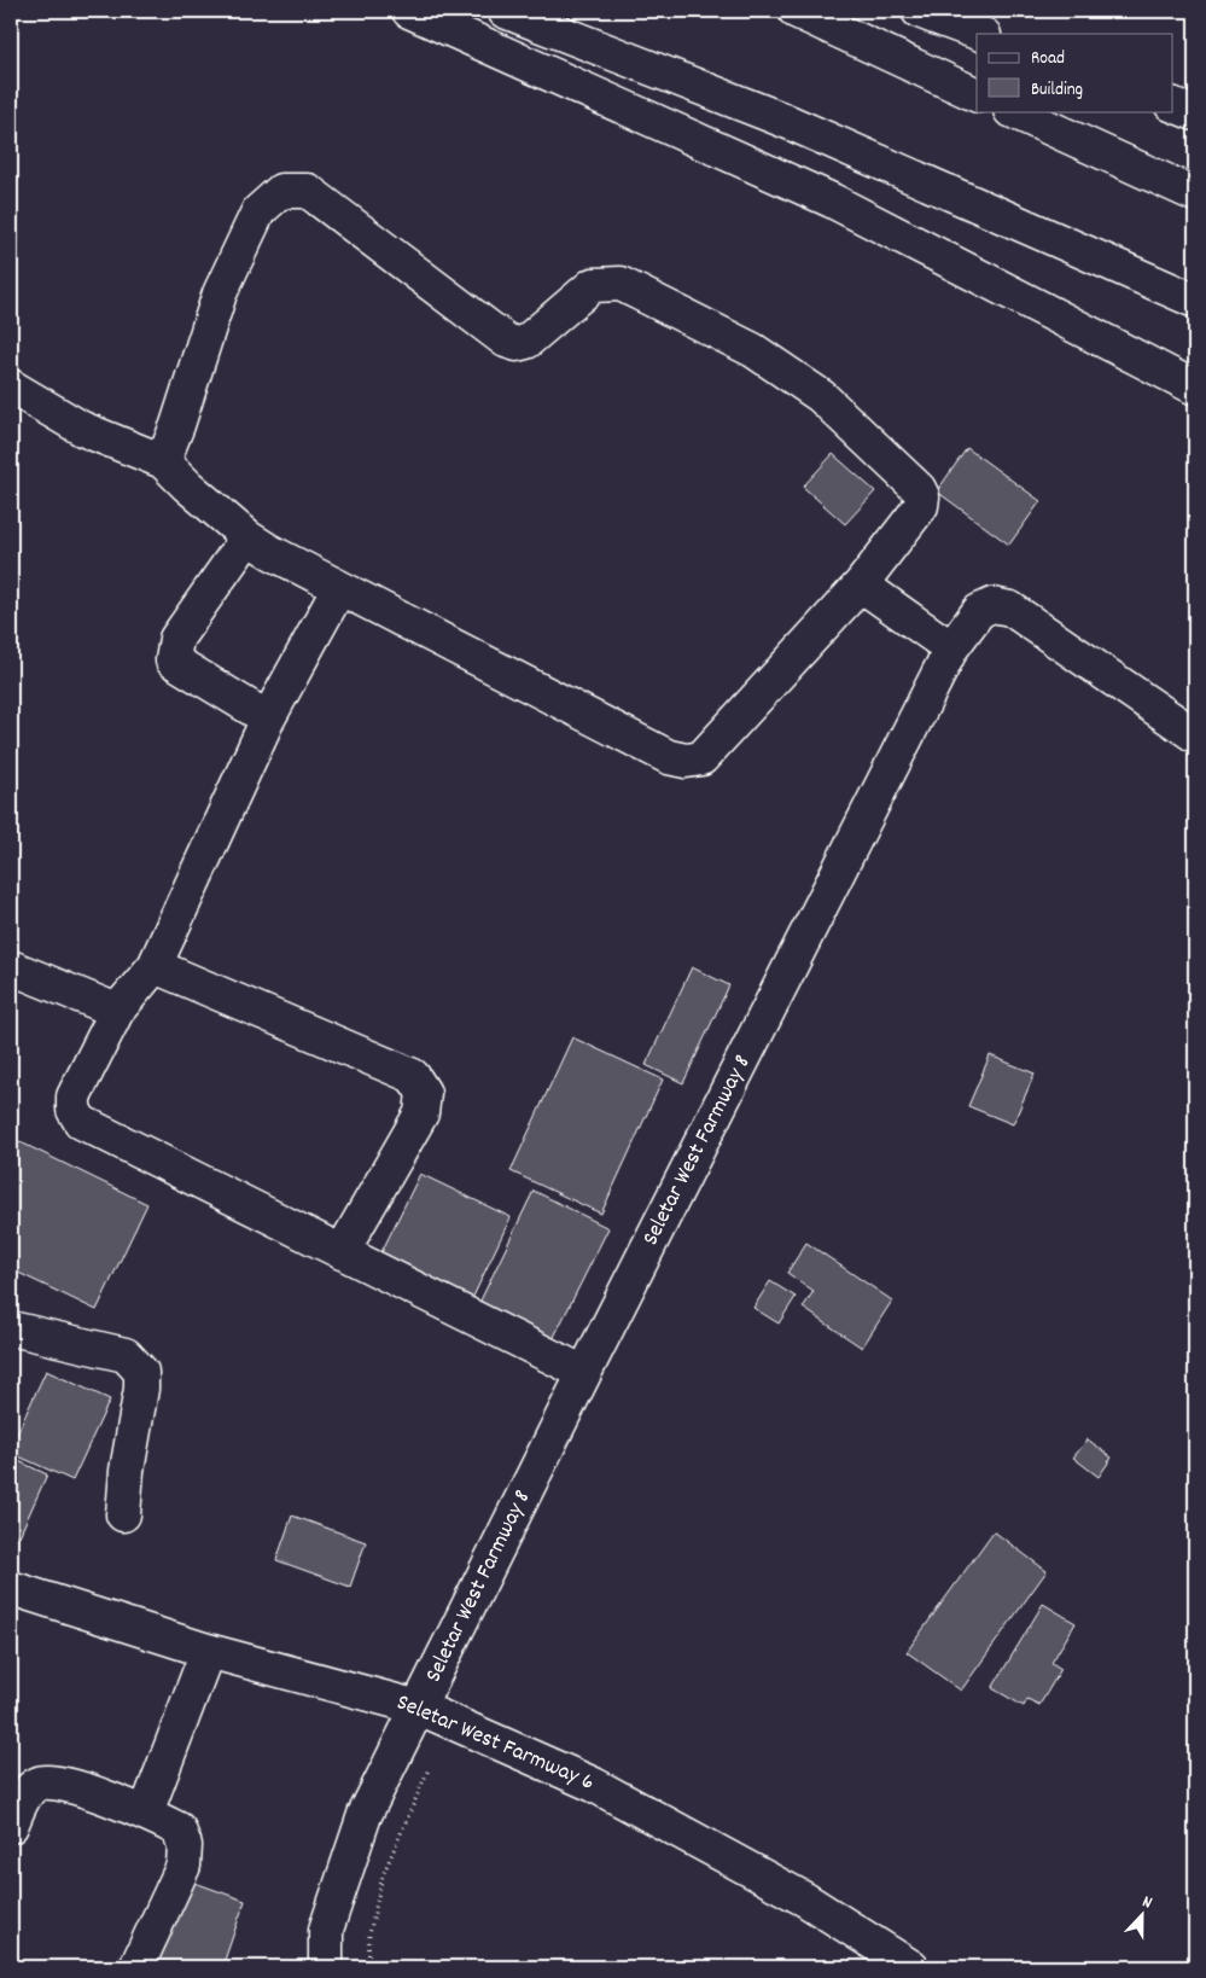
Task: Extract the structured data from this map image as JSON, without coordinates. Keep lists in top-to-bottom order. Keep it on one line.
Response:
{"streets":{"main road":["Seletar West Farmway 8","Seletar West Farmway 6"]},"crossings":[["Seletar West Farmway 8","Seletar West Farmway 6"]],"legend":["Road","Building"],"north":"top"}
